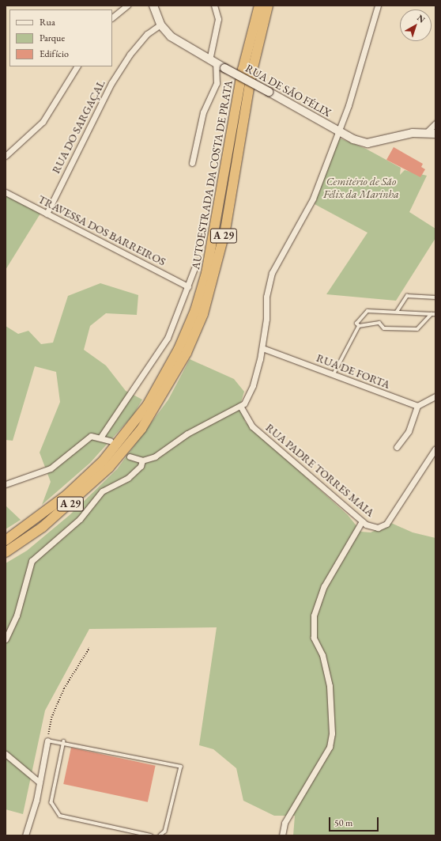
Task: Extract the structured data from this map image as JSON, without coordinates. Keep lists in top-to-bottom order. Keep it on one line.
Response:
{"streets":{"highway":["AUTOESTRADA DA COSTA DE PRATA","A 29"],"main road":["RUA DE SÃO FÉLIX"],"street":["RUA DO SARGAÇAL","TRAVESSA DOS BARREIROS","RUA DE FORTA","RUA PADRE TORRES MAIA"]},"crossings":[["RUA DE SÃO FÉLIX","RUA DO SARGAÇAL"],["RUA DO SARGAÇAL","TRAVESSA DOS BARREIROS"]],"parks":["Cemitério de São Félix da Marinha"],"legend":["Rua","Parque","Edifício"],"scale_bar":"50 m","north":"top right"}
